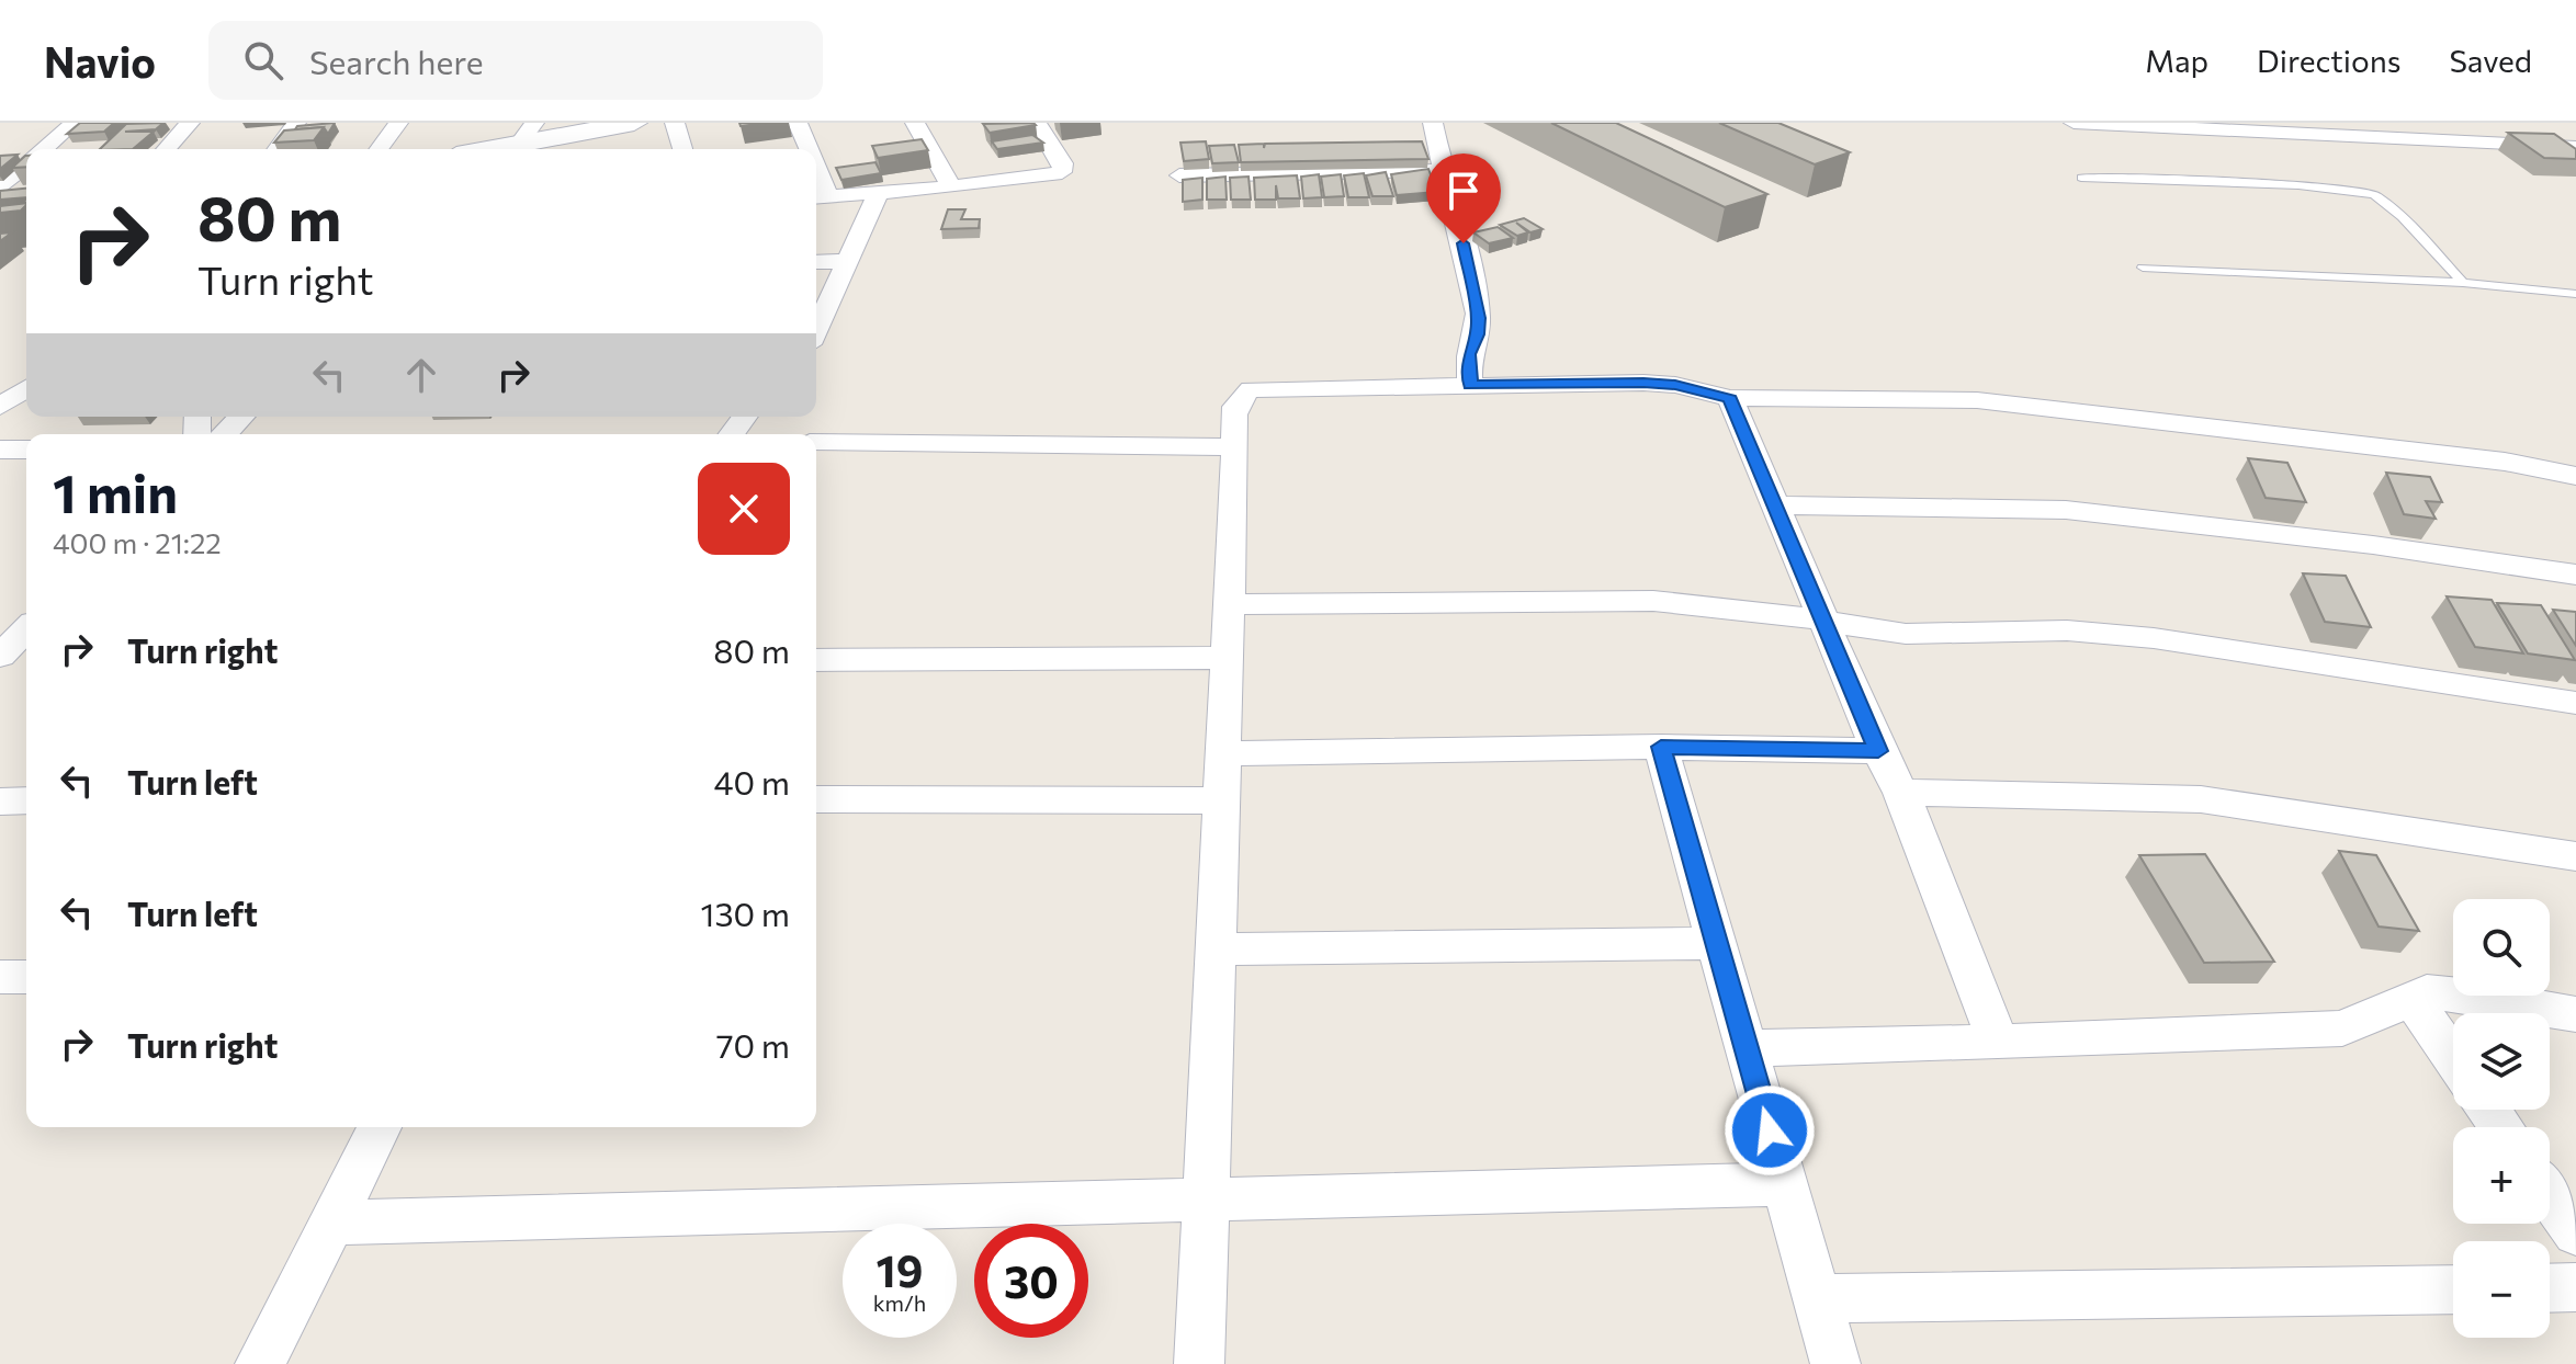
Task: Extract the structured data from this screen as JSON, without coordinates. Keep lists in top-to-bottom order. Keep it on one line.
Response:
{"page":{"header":"Navio","search":"Search here","nav":["Map","Directions","Saved"],"turn":["80 m","Turn right"],"heading":["1 min","400 m · 21:22"],"list":[{"name":"Turn right","value":"80 m"},{"name":"Turn left","value":"40 m"},{"name":"Turn left","value":"130 m"},{"name":"Turn right","value":"70 m"}],"map_buttons":["+","−"],"speed":"19 km/h","limit":"30"}}
